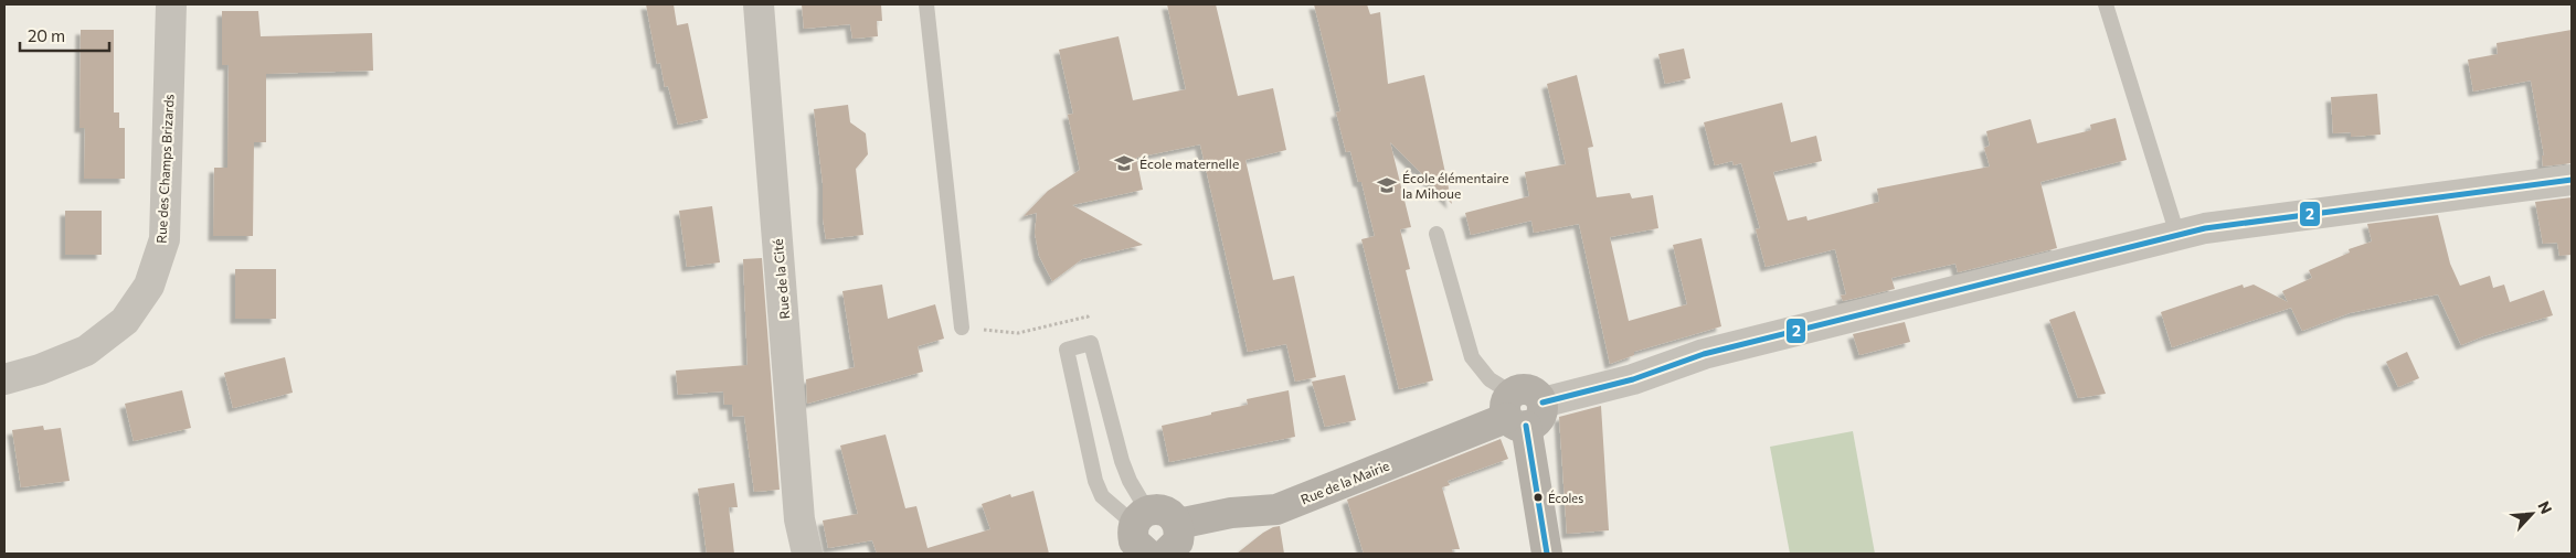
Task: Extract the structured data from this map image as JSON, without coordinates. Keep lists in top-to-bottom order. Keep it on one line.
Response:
{"streets":{"street":["Rue des Champs Brizards","Rue de la Cité","Rue de la Mairie"]},"places":{"school or university":["École maternelle","École élémentaire la Mihoue"],"other":["Écoles"]},"lines":["transit line 2"],"scale_bar":"20 m","north":"top right"}
